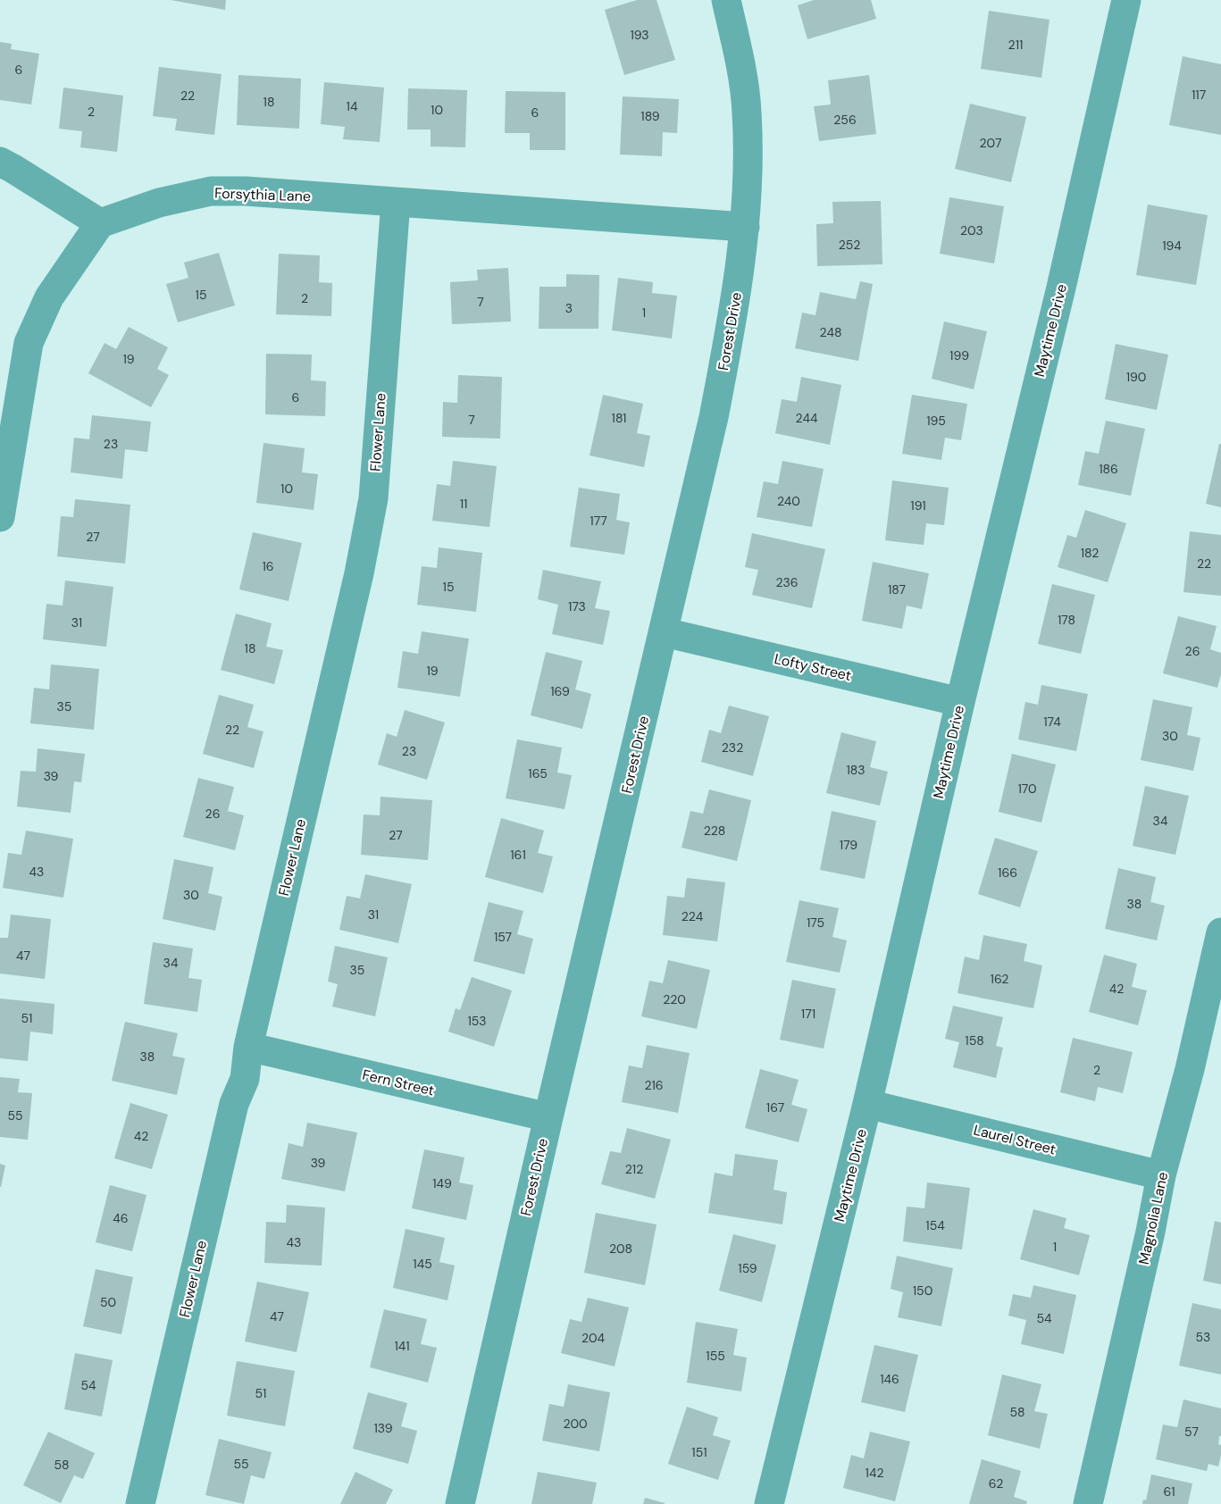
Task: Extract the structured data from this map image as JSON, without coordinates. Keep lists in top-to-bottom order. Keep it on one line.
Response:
{"streets":{"street":["Forsythia Lane","Maytime Drive","Forest Drive","Flower Lane","Lofty Street","Fern Street","Laurel Street","Magnolia Lane"]},"crossings":[["Forsythia Lane","Forest Drive"],["Forsythia Lane","Flower Lane"],["Maytime Drive","Lofty Street"],["Maytime Drive","Laurel Street"],["Forest Drive","Lofty Street"],["Forest Drive","Fern Street"],["Flower Lane","Fern Street"],["Laurel Street","Magnolia Lane"]],"house_numbers":["193","211","6","117","22","18","14","10","2","6","189","256","207","203","252","194","15","2","7","3","1","248","199","19","190","6","181","244","7","195","23","186","10","240","11","191","177","27","182","22","16","236","15","187","173","178","31","18","26","19","169","35","174","22","30","232","23","183","165","39","170","26","34","228","27","179","161","43","166","30","38","31","224","175","157","47","34","35","162","42","220","171","51","153","158","38","2","216","167","55","42","39","212","149","46","154","43","1","208","145","159","150","50","47","54","53","204","141","155","146","54","51","58","200","139","57","151","55","58","142","62","61"]}
